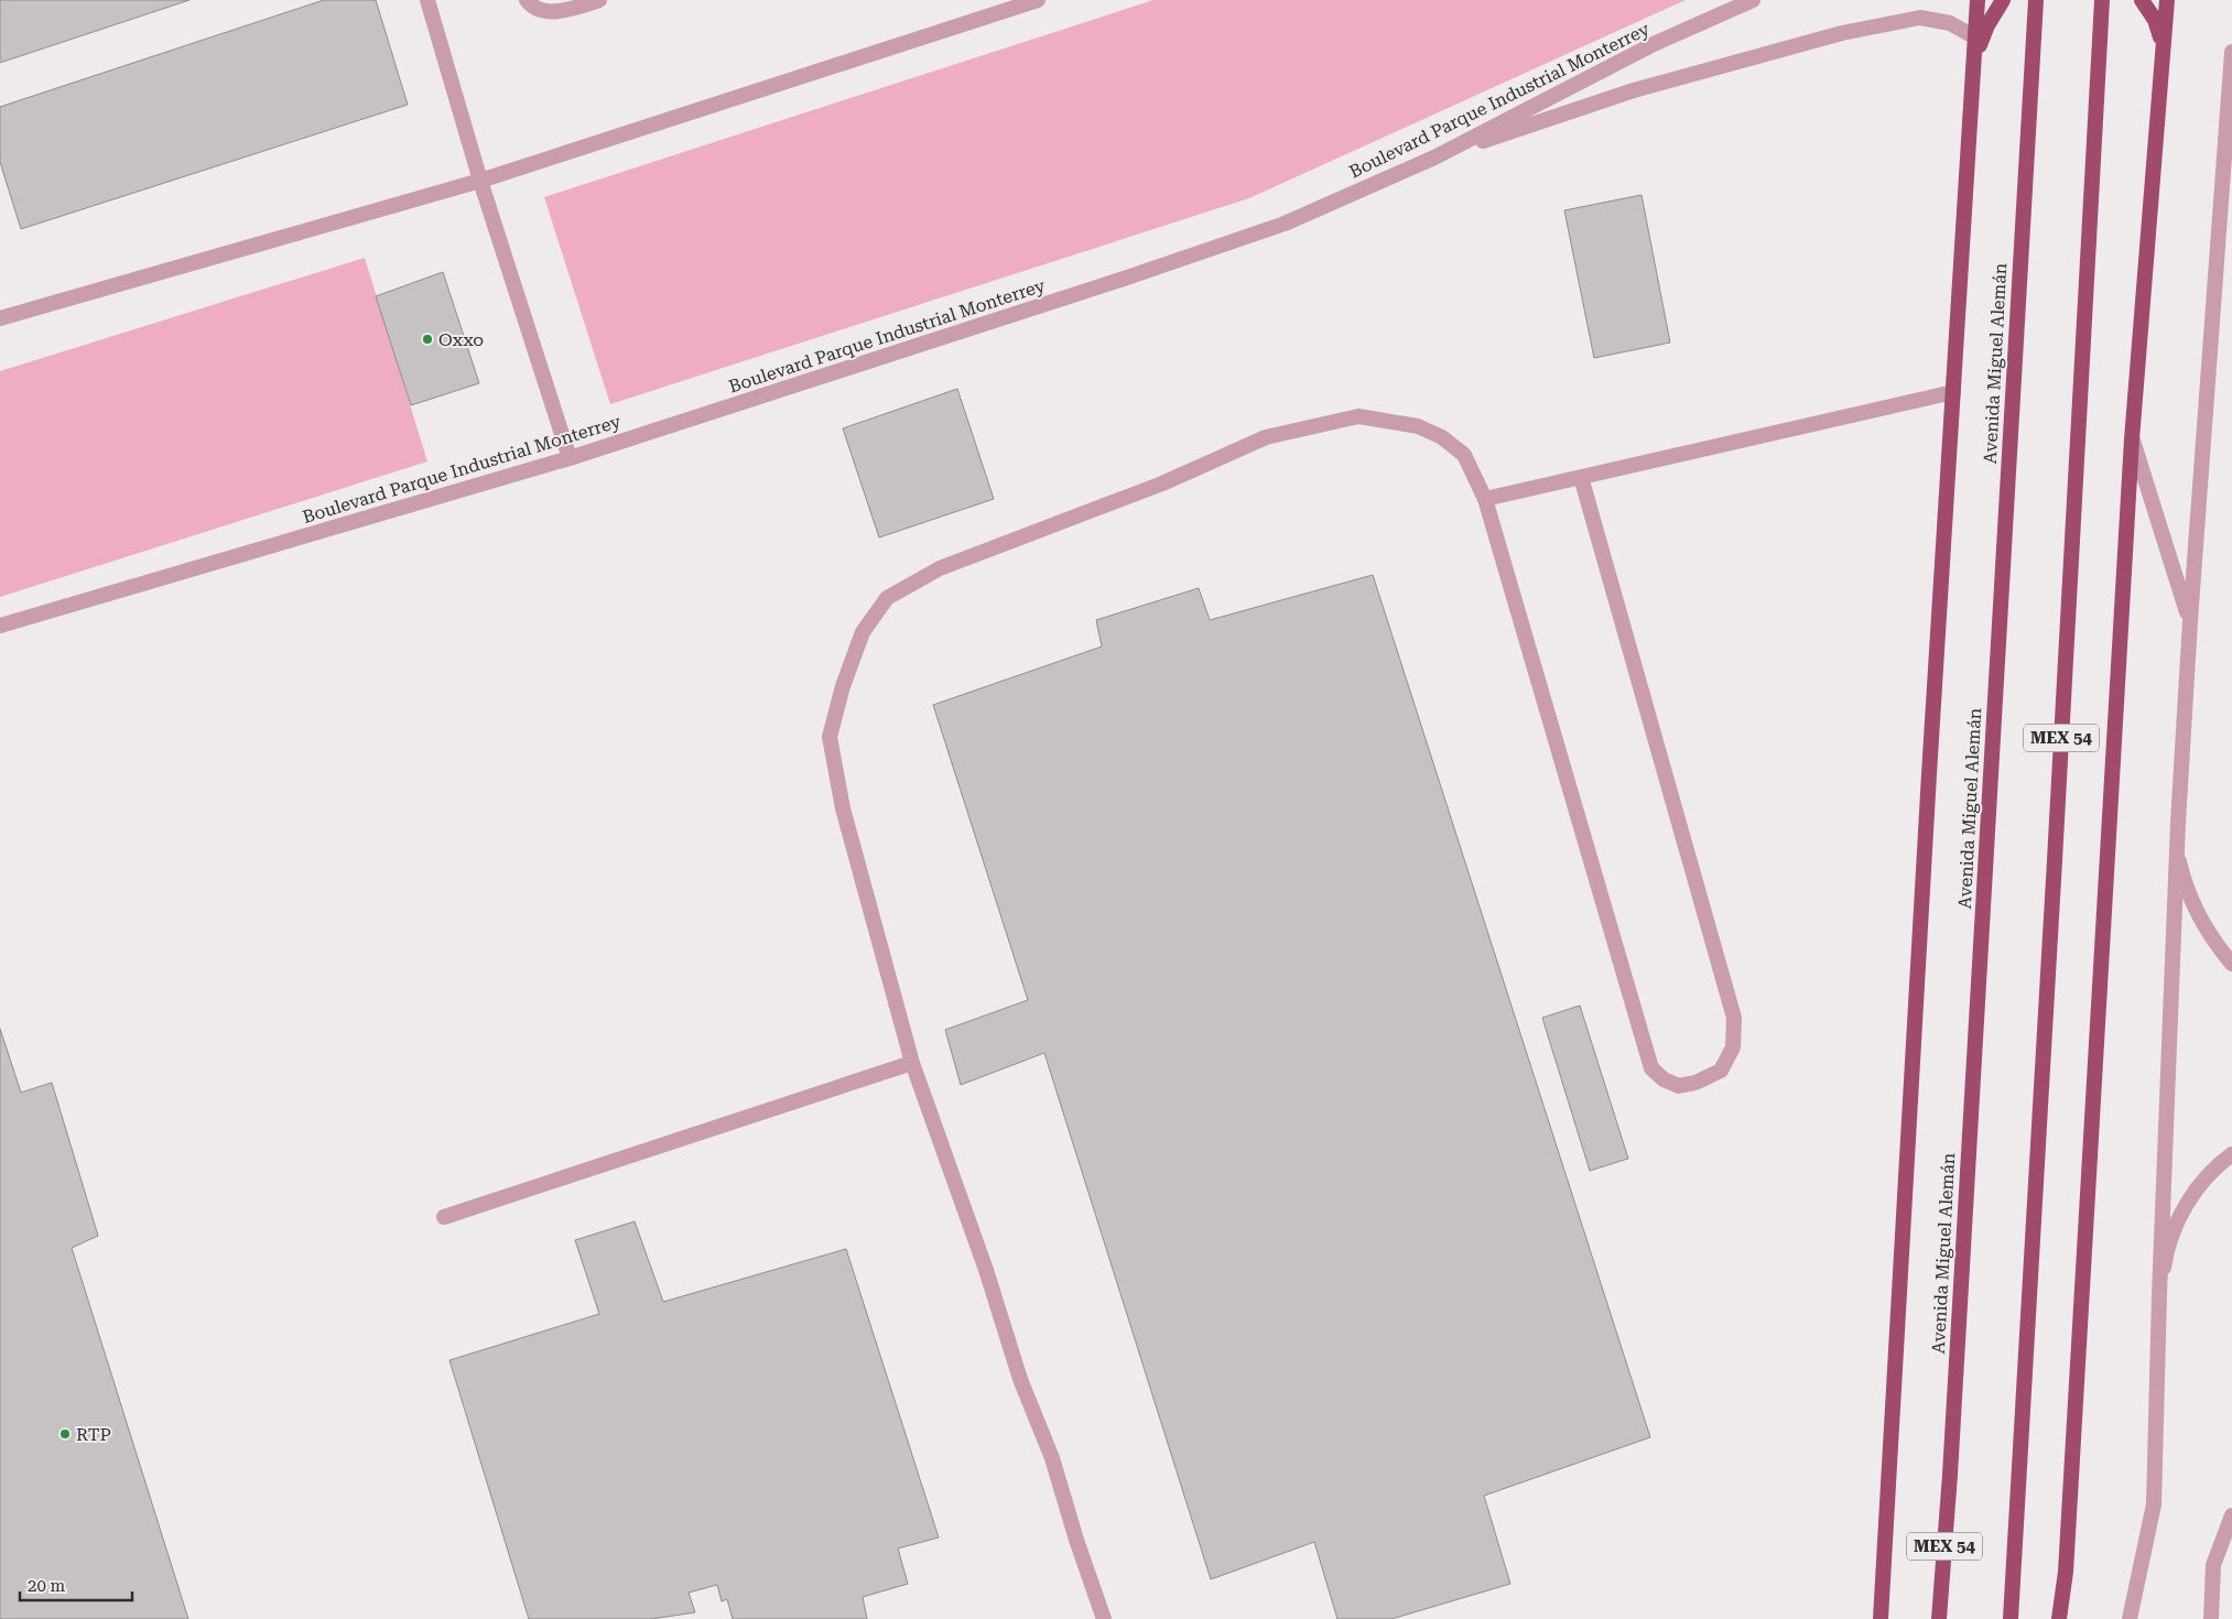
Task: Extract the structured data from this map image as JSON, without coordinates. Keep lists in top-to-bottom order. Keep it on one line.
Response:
{"streets":{"highway":["Avenida Miguel Alemán","MEX 54"],"street":["Boulevard Parque Industrial Monterrey"]},"places":["Oxxo","RTP"],"scale_bar":"20 m"}
